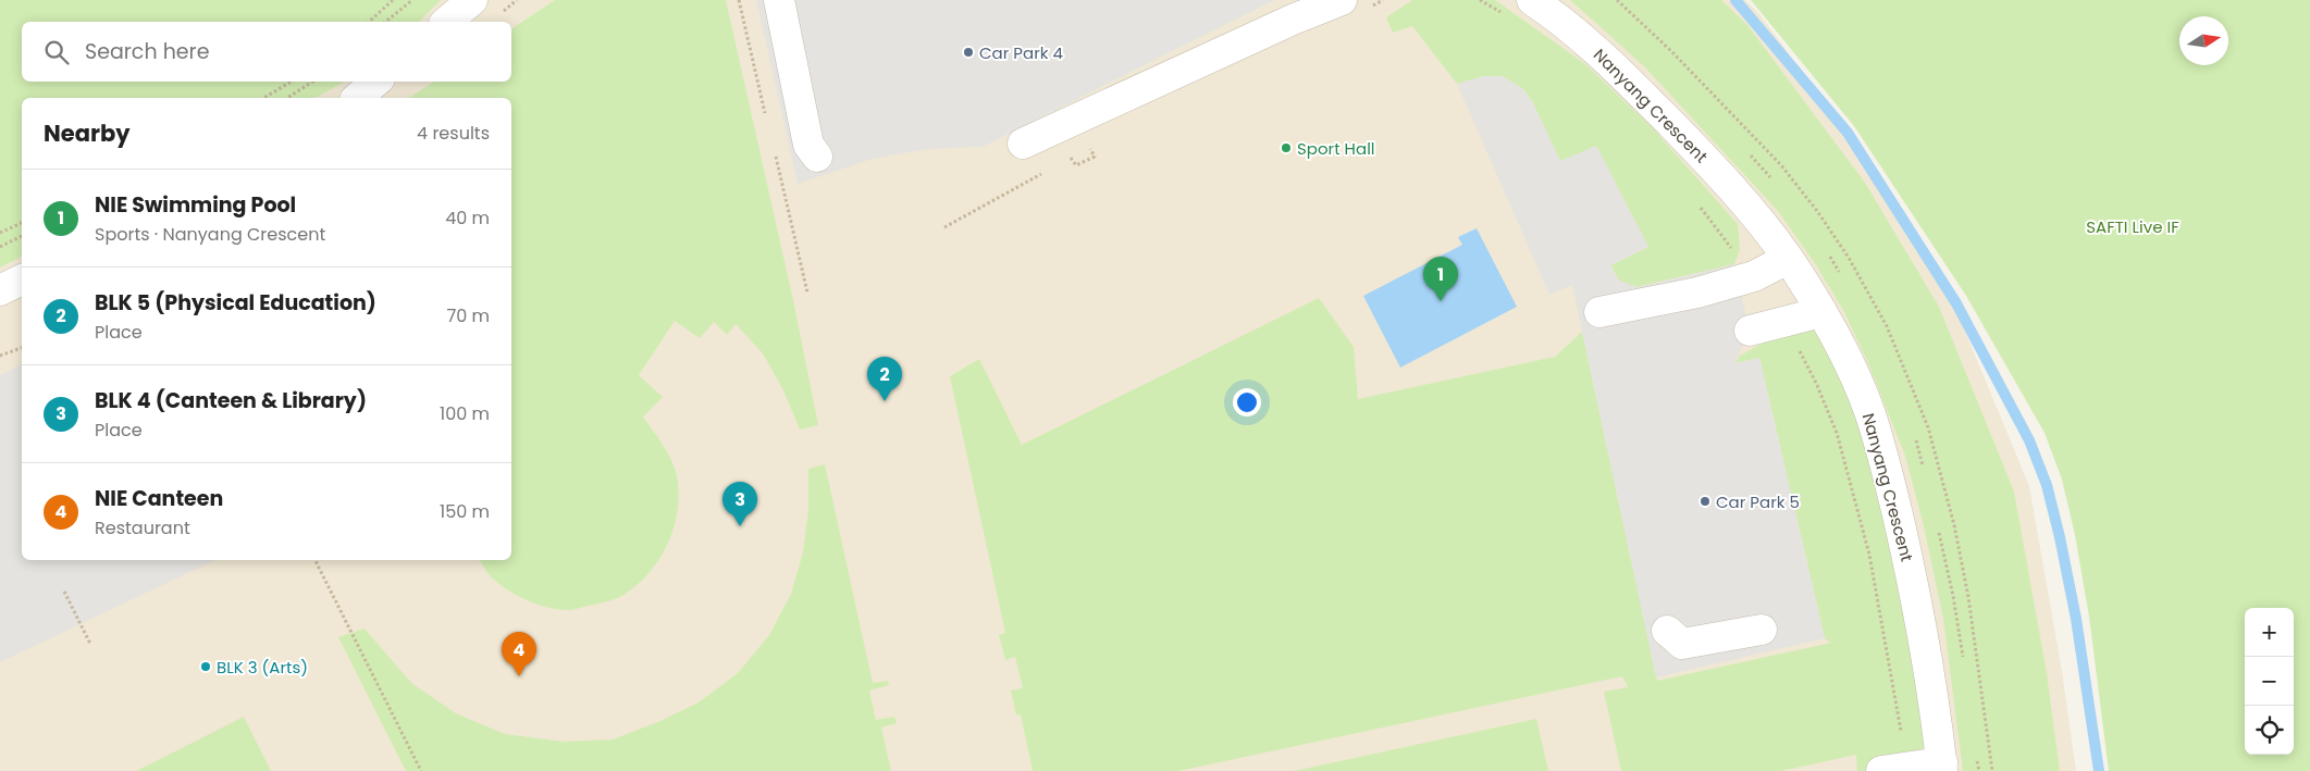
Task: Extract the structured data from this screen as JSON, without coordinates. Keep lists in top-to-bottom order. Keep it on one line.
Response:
{"streets":{"street":["Nanyang Crescent"]},"parks":["SAFTI Live IF"],"places":["Car Park 4","Sport Hall","Car Park 5","BLK 3 (Arts)"],"north":"right","page":{"search":"Search here","heading":["Nearby","4 results"],"list":[{"mark":"1","name":"NIE Swimming Pool","note":"Sports · Nanyang Crescent","value":"40 m"},{"mark":"2","name":"BLK 5 (Physical Education)","note":"Place","value":"70 m"},{"mark":"3","name":"BLK 4 (Canteen & Library)","note":"Place","value":"100 m"},{"mark":"4","name":"NIE Canteen","note":"Restaurant","value":"150 m"}],"pins":["1","2","3","4"],"map_buttons":["+","−"]}}
